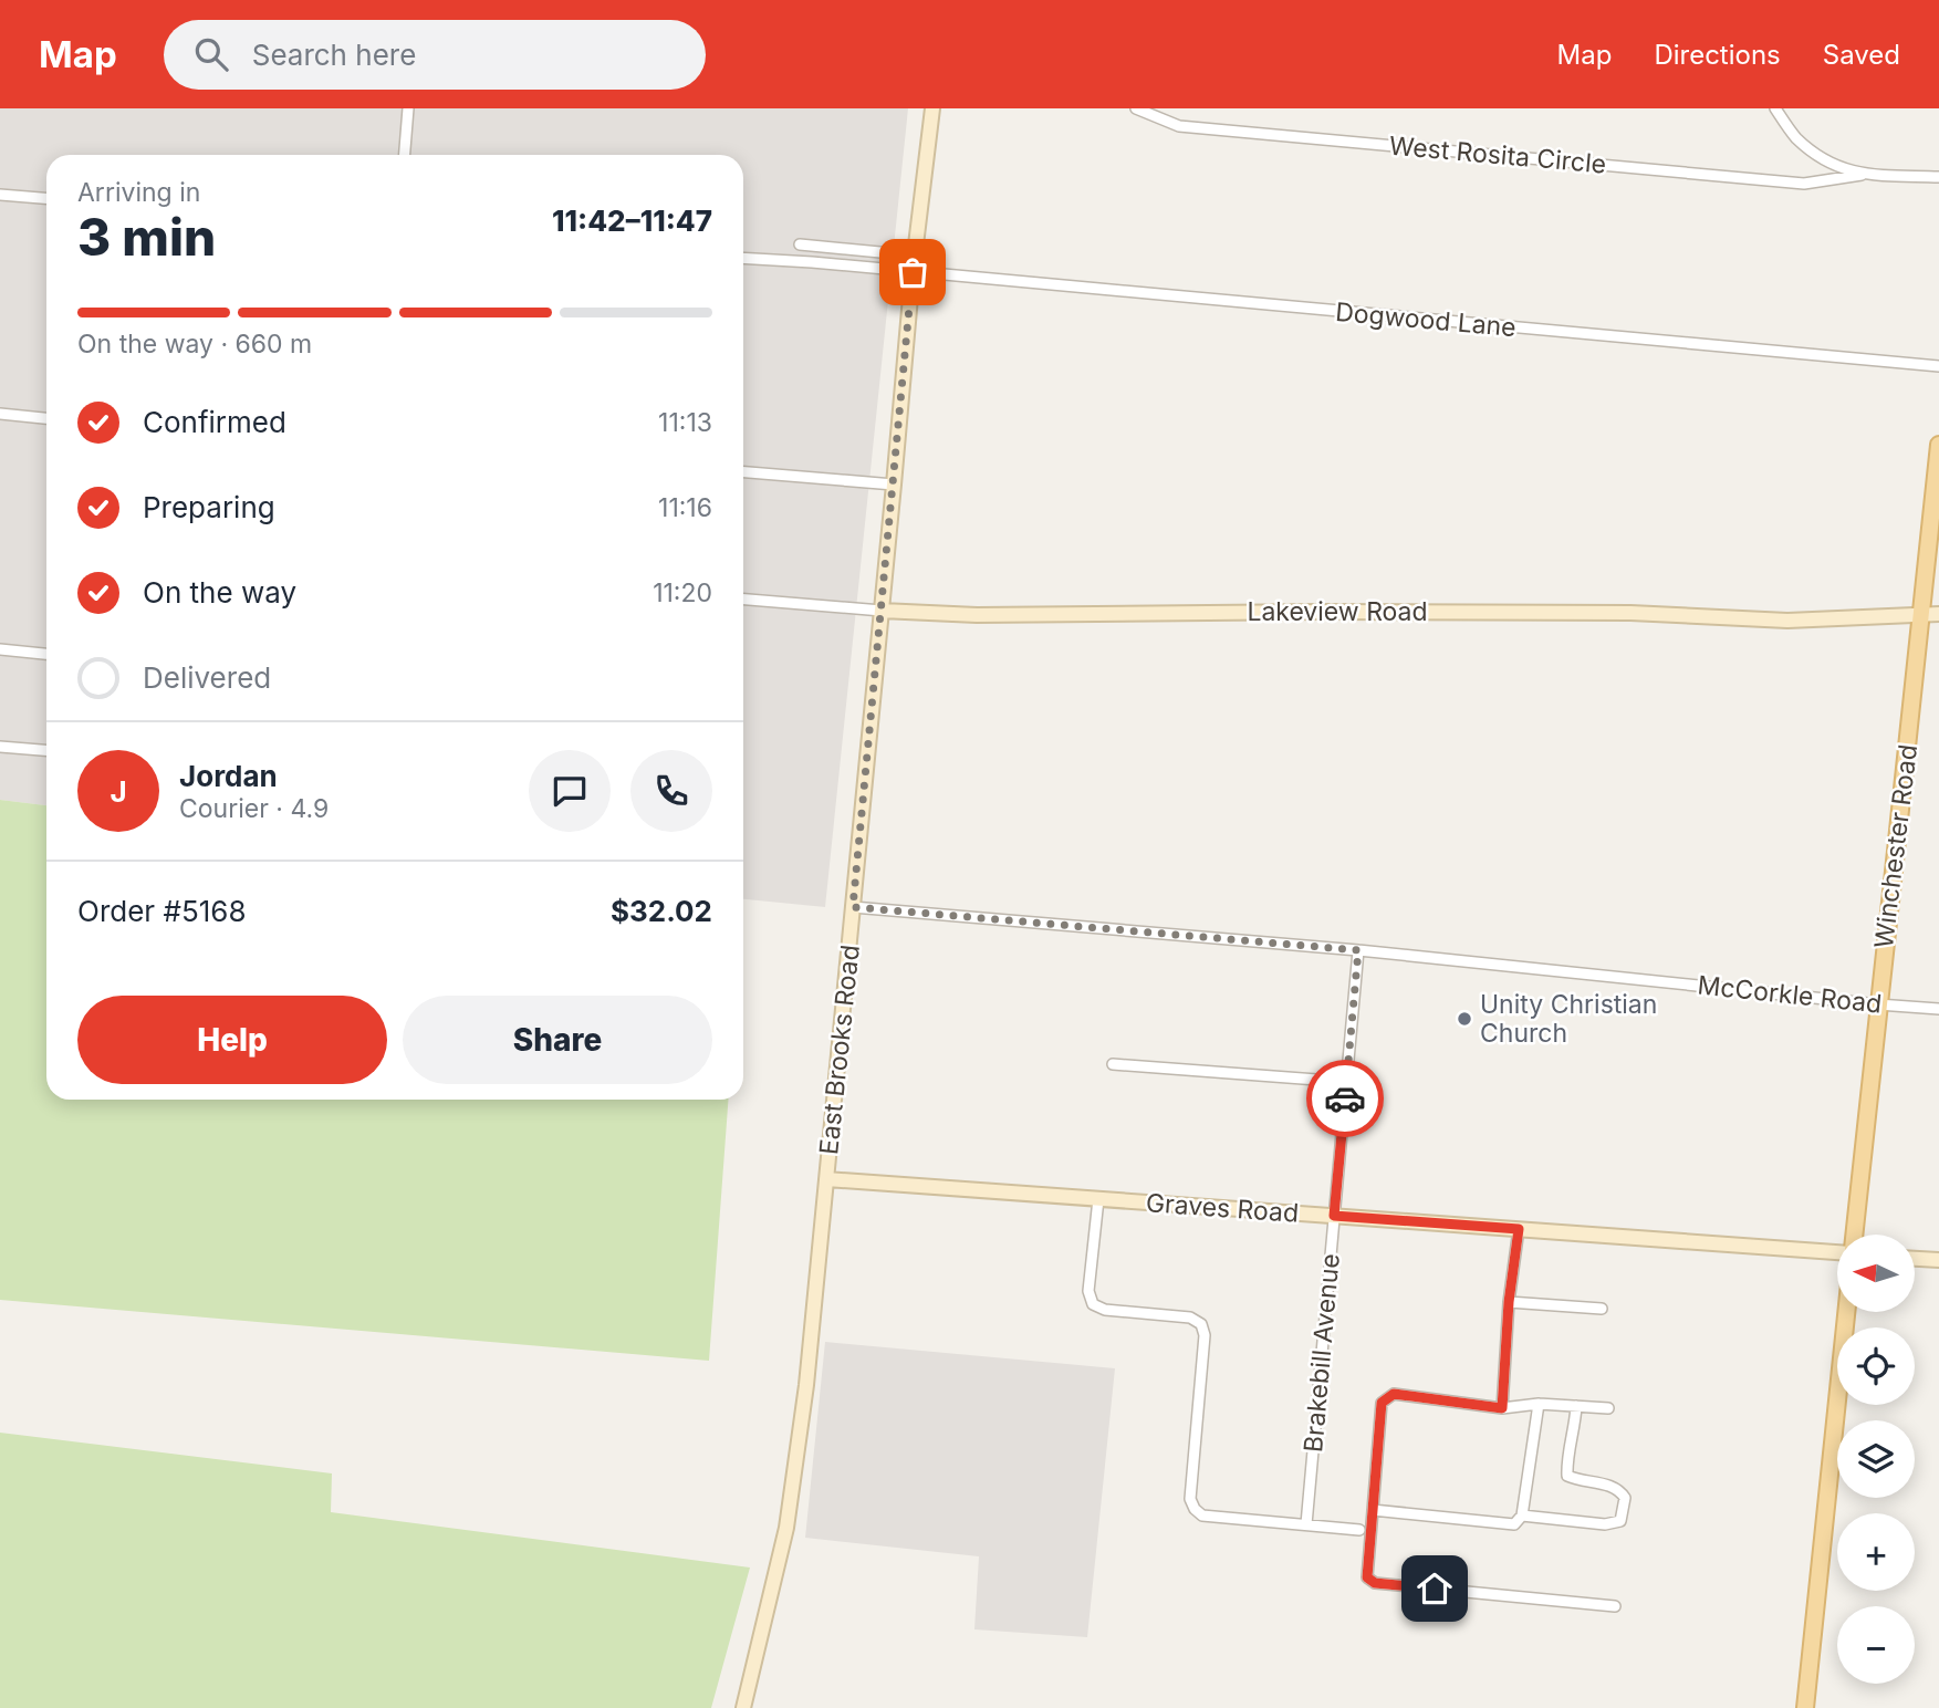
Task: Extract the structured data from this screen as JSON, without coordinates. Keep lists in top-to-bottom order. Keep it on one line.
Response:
{"streets":{"main road":["Winchester Road"],"street":["West Rosita Circle","Dogwood Lane","Lakeview Road","McCorkle Road","East Brooks Road","Graves Road","Brakebill Avenue"]},"crossings":[["Dogwood Lane","East Brooks Road"],["Lakeview Road","Winchester Road"],["Lakeview Road","East Brooks Road"],["Winchester Road","McCorkle Road"],["McCorkle Road","East Brooks Road"],["McCorkle Road","Brakebill Avenue"],["East Brooks Road","Graves Road"],["Graves Road","Brakebill Avenue"]],"places":["Unity Christian Church"],"north":"left","page":{"header":"Map","search":"Search here","nav":["Map","Directions","Saved"],"heading":["3 min","Arriving in","11:42–11:47"],"panel":["Jordan","Courier · 4.9","Order #5168","$32.02"],"bar":"On the way · 660 m","list":[["Confirmed","11:13"],["Preparing","11:16"],["On the way","11:20"],"Delivered"],"round":"J","buttons":["Help","Share"],"map_buttons":["+","−"]}}
